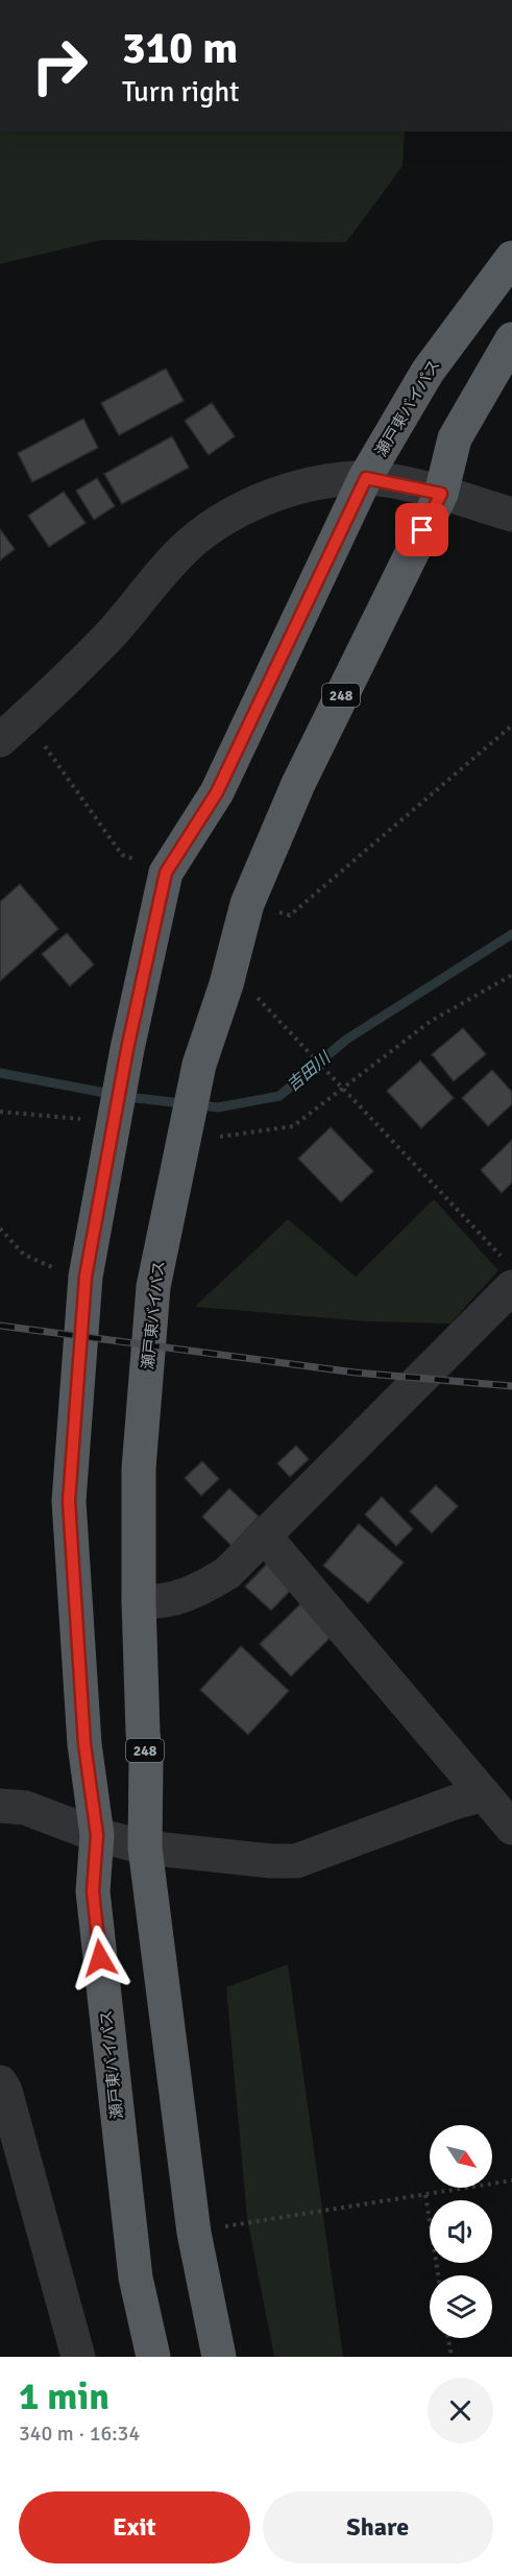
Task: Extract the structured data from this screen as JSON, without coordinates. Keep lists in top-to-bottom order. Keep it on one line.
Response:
{"streets":{"highway":["瀬戸東バイパス","248"]},"water":["吉田川"],"north":"bottom right","page":{"turn":["310 m","Turn right"],"heading":["1 min","340 m · 16:34"],"buttons":["Exit","Share"]}}
